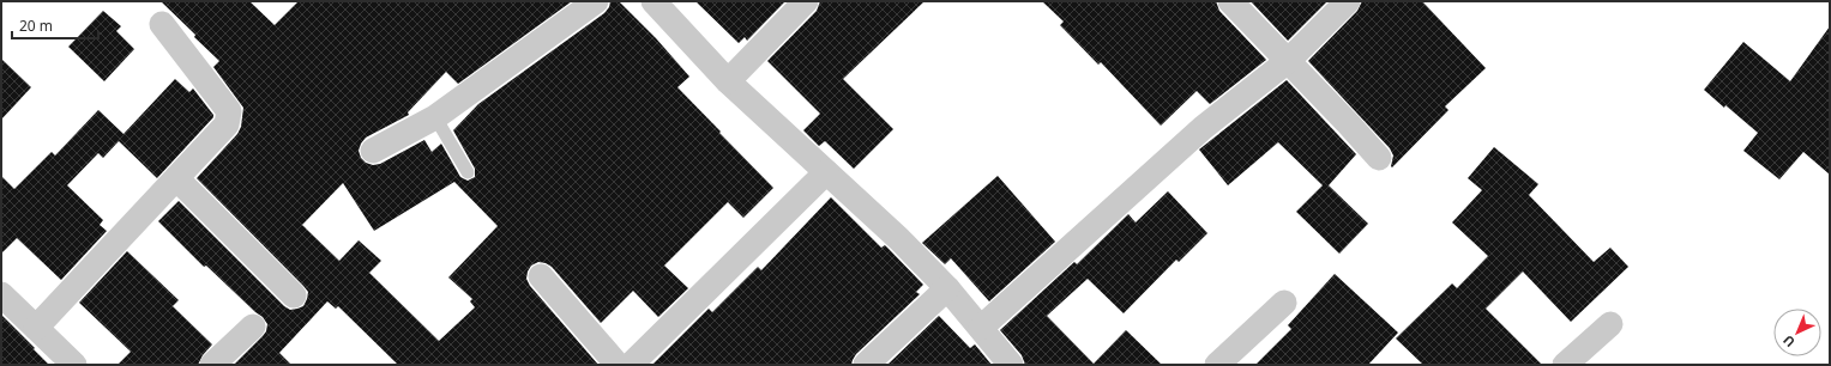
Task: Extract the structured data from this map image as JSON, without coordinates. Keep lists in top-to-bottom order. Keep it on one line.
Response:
{"scale_bar":"20 m","north":"bottom left"}
